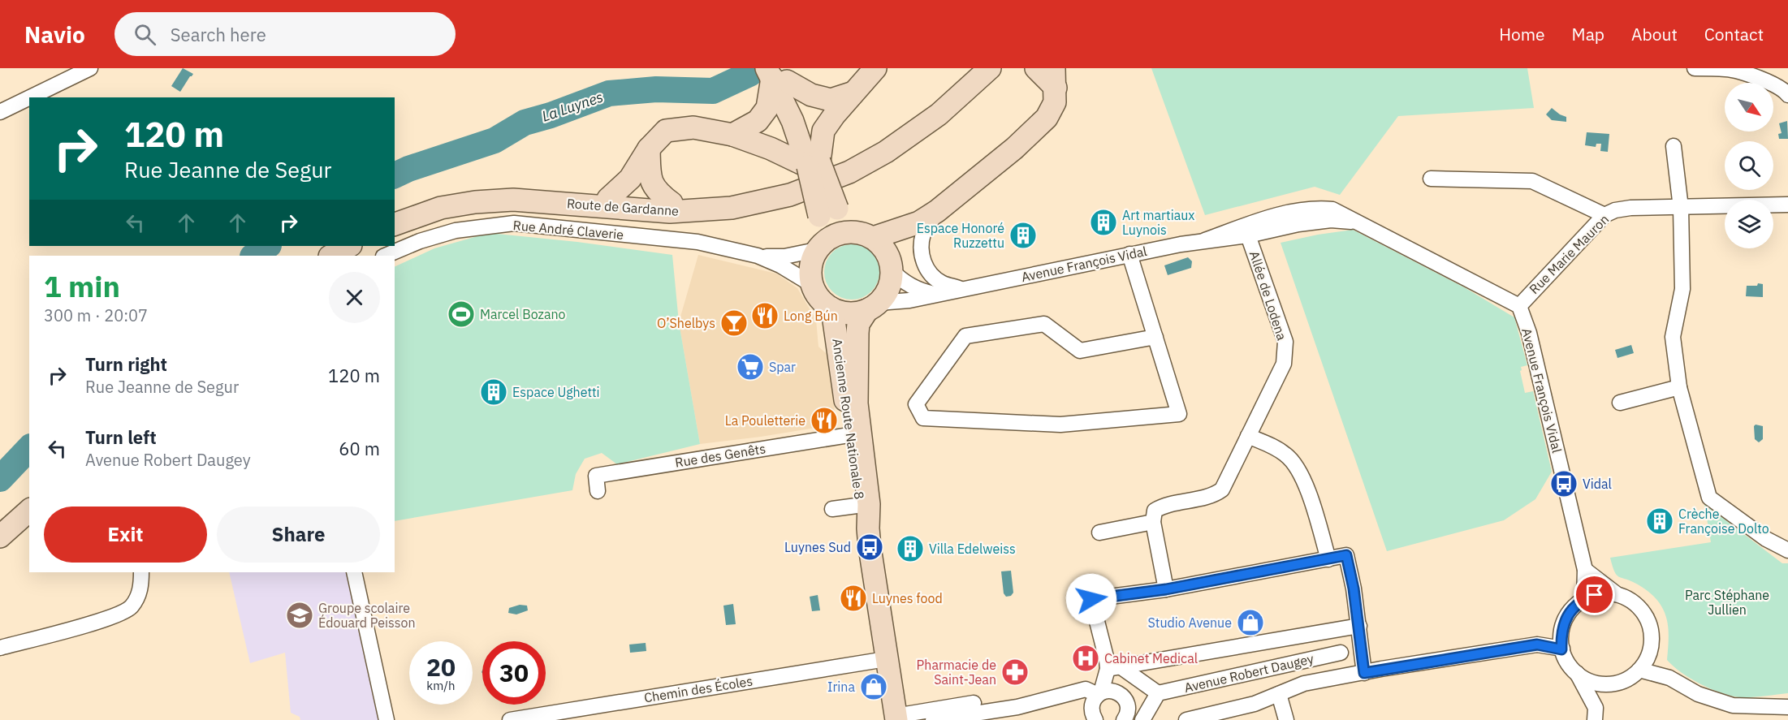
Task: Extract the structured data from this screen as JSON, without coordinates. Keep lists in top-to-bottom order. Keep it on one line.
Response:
{"streets":{"main road":["Route de Gardanne","Ancienne Route Nationale 8"],"street":["Rue André Claverie","Rue Marie Mauron","Avenue François Vidal","Allée de Lodena","Rue des Genêts","Avenue Robert Daugey","Chemin des Écoles"]},"crossings":[["Rue André Claverie","Avenue François Vidal"],["Rue André Claverie","Ancienne Route Nationale 8"],["Rue Marie Mauron","Avenue François Vidal"],["Avenue François Vidal","Allée de Lodena"],["Avenue François Vidal","Ancienne Route Nationale 8"],["Avenue François Vidal","Avenue Robert Daugey"],["Ancienne Route Nationale 8","Rue des Genêts"],["Ancienne Route Nationale 8","Chemin des Écoles"]],"water":["La Luynes"],"parks":["Parc Stéphane Jullien"],"places":{"building":["Art martiaux Luynois","Espace Honoré Ruzzettu","Espace Ughetti","Crèche Françoise Dolto","Villa Edelweiss"],"sports":["Marcel Bozano"],"restaurant":["Long Bún","La Pouletterie","Luynes food"],"bar":["O’Shelbys"],"supermarket":["Spar"],"bus stop":["Vidal","Luynes Sud"],"school or university":["Groupe scolaire Édouard Peisson"],"shop":["Studio Avenue","Irina"],"hospital":["Cabinet Medical"],"pharmacy":["Pharmacie de Saint-Jean"]},"north":"bottom right","page":{"header":"Navio","search":"Search here","nav":["Home","Map","About","Contact"],"turn":["120 m","Rue Jeanne de Segur"],"heading":["1 min","300 m · 20:07"],"list":[{"name":"Turn right","note":"Rue Jeanne de Segur","value":"120 m"},{"name":"Turn left","note":"Avenue Robert Daugey","value":"60 m"}],"buttons":["Exit","Share"],"speed":"20 km/h","limit":"30"}}
